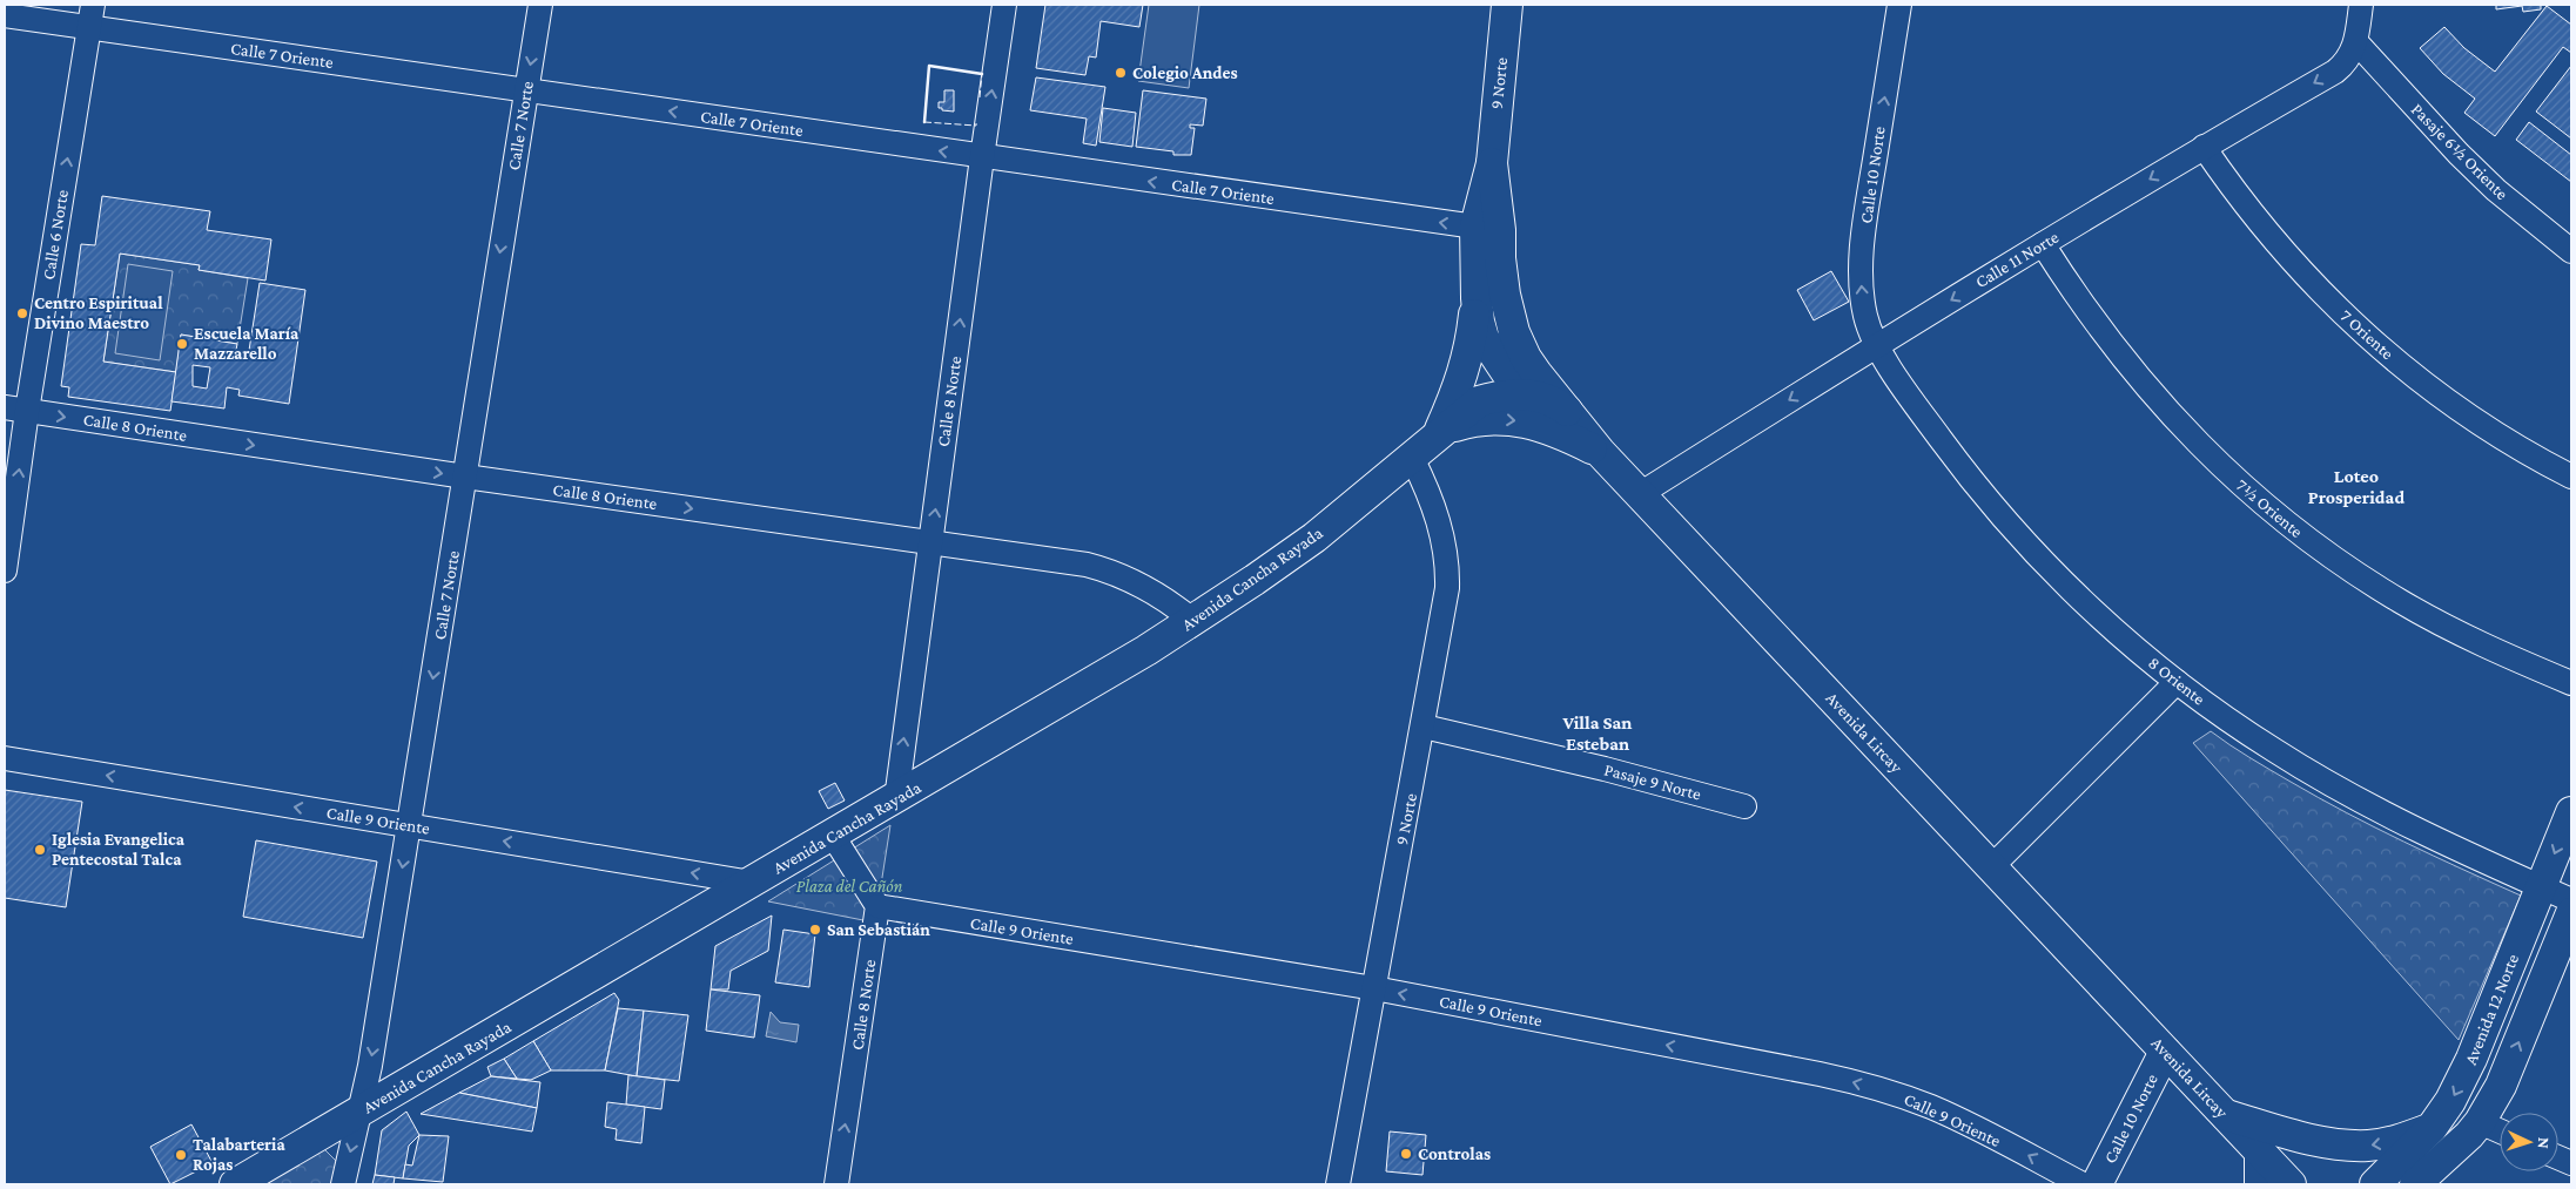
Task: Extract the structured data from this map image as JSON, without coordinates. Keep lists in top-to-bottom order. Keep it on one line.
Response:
{"streets":{"main road":["9 Norte","Calle 10 Norte","Avenida Cancha Rayada","Avenida Lircay","Avenida 12 Norte"],"street":["Calle 7 Oriente","Calle 7 Norte","Pasaje 6½ Oriente","Calle 6 Norte","Calle 11 Norte","7 Oriente","Calle 8 Norte","Calle 8 Oriente","7½ Oriente","8 Oriente","Pasaje 9 Norte","Calle 9 Oriente"]},"crossings":[["Calle 7 Oriente","9 Norte"],["Calle 7 Oriente","Calle 7 Norte"],["Calle 7 Oriente","Calle 6 Norte"],["Calle 7 Oriente","Calle 8 Norte"],["9 Norte","Avenida Cancha Rayada"],["9 Norte","Avenida Lircay"],["9 Norte","Pasaje 9 Norte"],["9 Norte","Calle 9 Oriente"],["Calle 7 Norte","Calle 8 Oriente"],["Calle 7 Norte","Avenida Cancha Rayada"],["Calle 7 Norte","Calle 9 Oriente"],["Pasaje 6½ Oriente","Calle 11 Norte"],["Calle 10 Norte","Calle 11 Norte"],["Calle 10 Norte","8 Oriente"],["Calle 10 Norte","Avenida Lircay"],["Calle 6 Norte","Calle 8 Oriente"],["Calle 11 Norte","7 Oriente"],["Calle 11 Norte","7½ Oriente"],["Calle 11 Norte","8 Oriente"],["Calle 11 Norte","Avenida Lircay"],["Calle 8 Norte","Calle 8 Oriente"],["Calle 8 Norte","Avenida Cancha Rayada"],["Calle 8 Norte","Calle 9 Oriente"],["Calle 8 Oriente","Avenida Cancha Rayada"],["Avenida Cancha Rayada","Avenida Lircay"],["Avenida Cancha Rayada","Calle 9 Oriente"],["8 Oriente","Avenida 12 Norte"]],"one_way":["Calle 7 Oriente","Calle 7 Norte","Calle 10 Norte","Calle 6 Norte","Calle 11 Norte","Calle 8 Norte","Calle 8 Oriente","Calle 9 Oriente"],"districts":["Loteo Prosperidad","Villa San Esteban"],"parks":["Plaza del Cañón"],"places":["Colegio Andes","Centro Espiritual Divino Maestro","Escuela María Mazzarello","Iglesia Evangelica Pentecostal Talca","San Sebastián","Controlas","Talabarteria Rojas"],"north":"right"}
